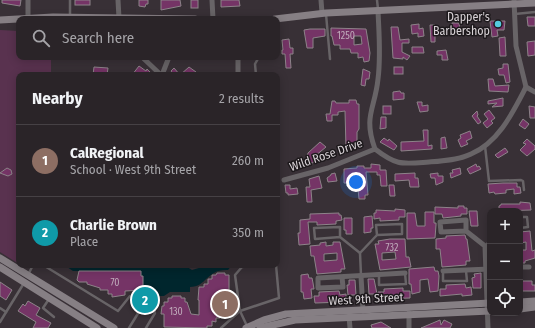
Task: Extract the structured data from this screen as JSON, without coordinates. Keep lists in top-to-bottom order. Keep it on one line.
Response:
{"streets":{"main road":["West 9th Street"],"street":["Wild Rose Drive"]},"places":["Dapper's Barbershop"],"house_numbers":["1250","732","70","130"],"page":{"search":"Search here","heading":["Nearby","2 results"],"list":[{"mark":"1","name":"CalRegional","note":"School · West 9th Street","value":"260 m"},{"mark":"2","name":"Charlie Brown","note":"Place","value":"350 m"}],"map_buttons":["+","−"],"pins":["2","1"]}}
